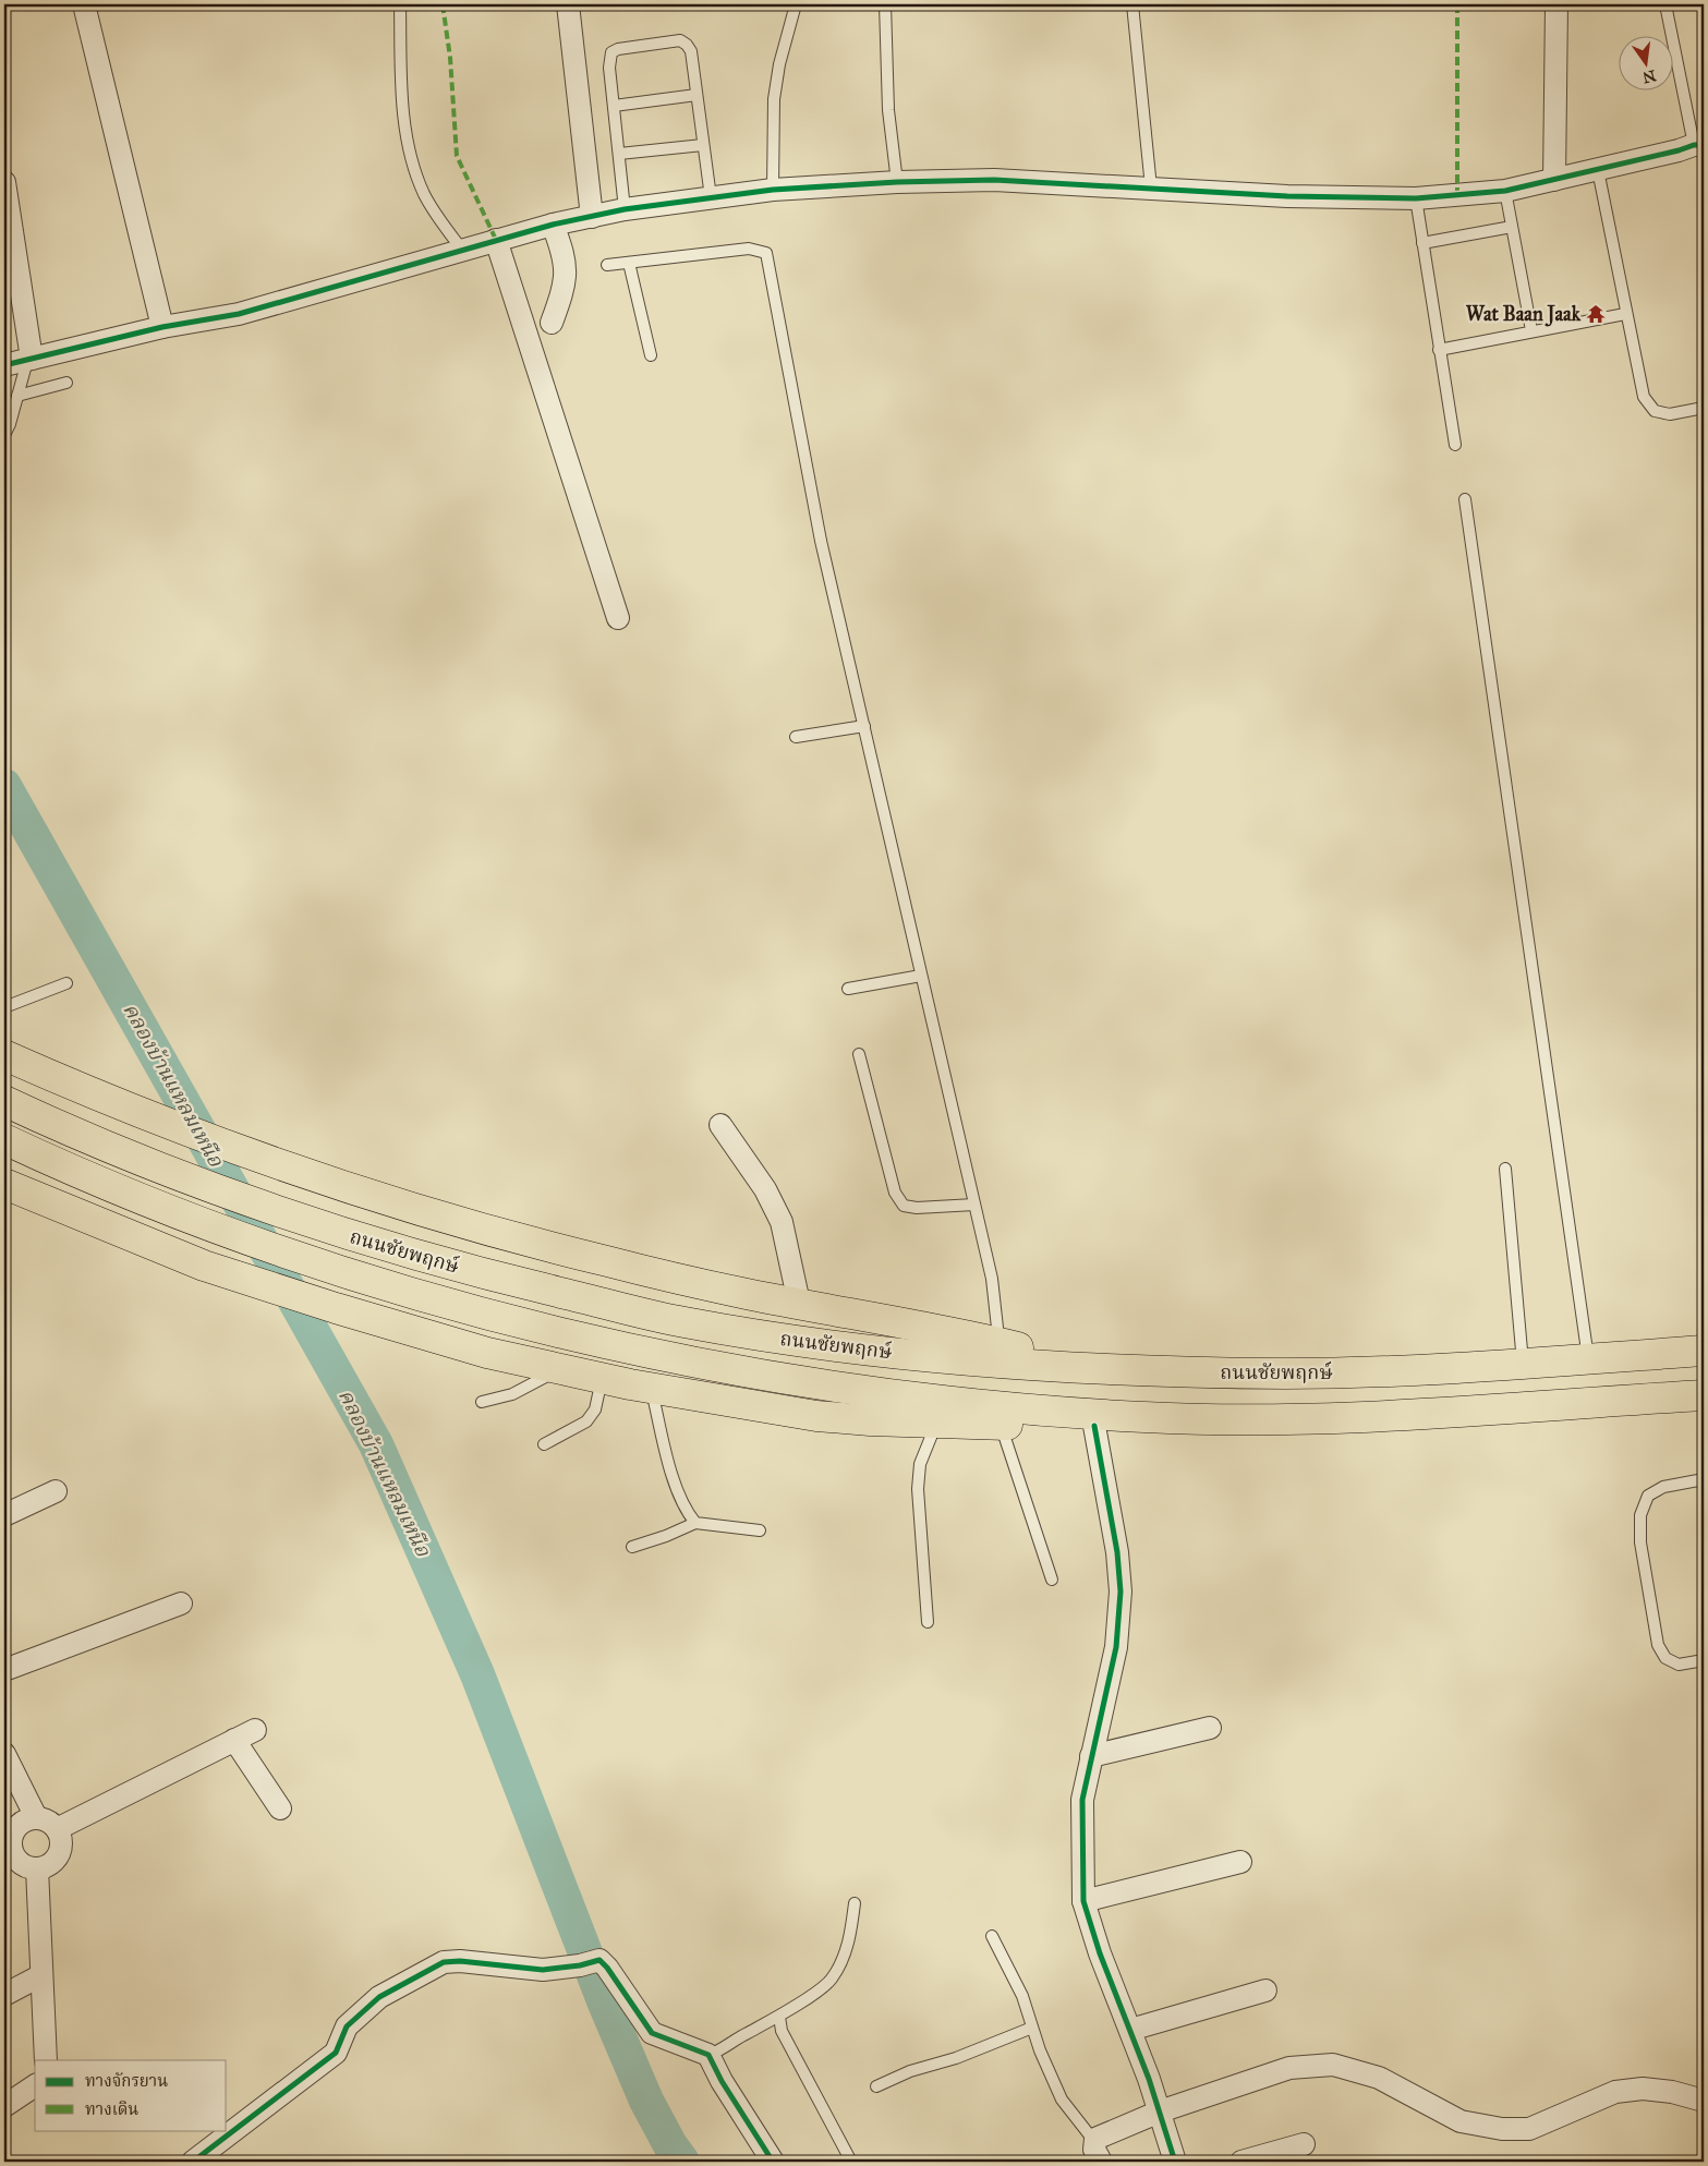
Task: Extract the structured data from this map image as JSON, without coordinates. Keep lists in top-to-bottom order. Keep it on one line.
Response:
{"streets":{"main road":["ถนนชัยพฤกษ์"]},"water":["คลองบ้านแหลมเหนือ"],"places":{"temple":["Wat Baan Jaak"]},"legend":["ทางจักรยาน","ทางเดิน"],"north":"bottom"}
